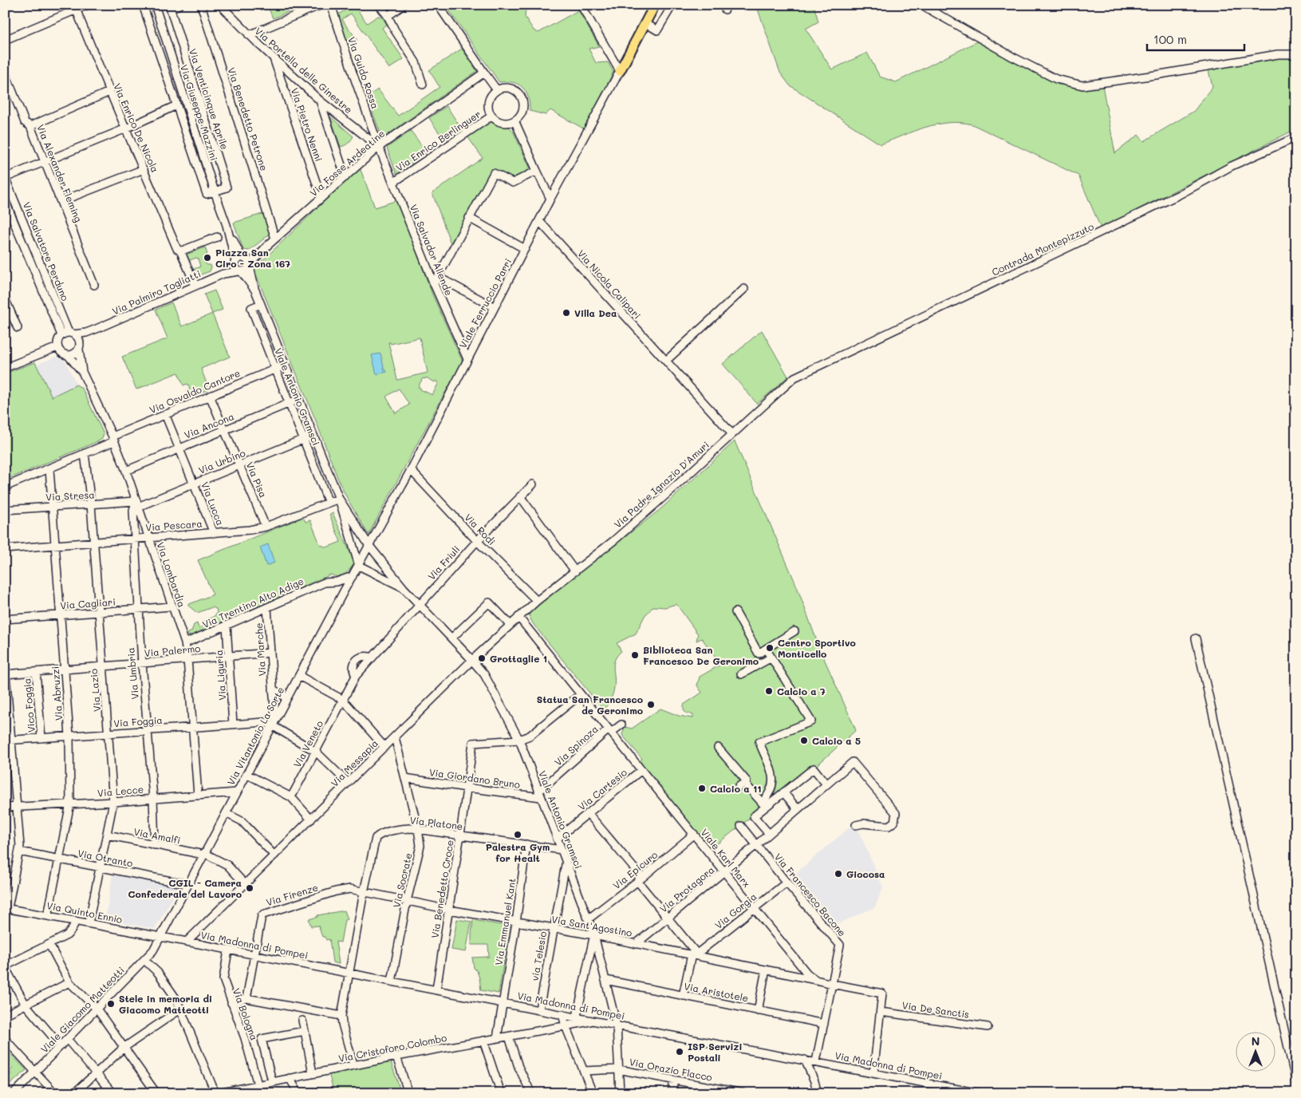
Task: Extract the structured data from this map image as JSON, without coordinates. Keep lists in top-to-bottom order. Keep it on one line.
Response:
{"streets":{"street":["Via Portella delle Ginestre","Via Guido Rossa","Via Venticinque Aprile","Via Giuseppe Mazzini","Via Benedetto Petrone","Via Pietro Nenni","Via Enrico De Nicola","Via Enrico Berlinguer","Via Fosse Ardeatine","Via Alexander Fleming","Contrada Montepizzuto","Via Salvador Allende","Via Salvatore Perduno","Via Nicola Calipari","Via Palmiro Togliatti","Viale Ferruccio Parri","Via Osvaldo Cantore","Viale Antonio Gramsci","Via Ancona","Via Urbino","Via Pisa","Via Padre Ignazio D'Amuri","Via Stresa","Via Lucca","Via Pescara","Via Rodi","Via Friuli","Via Lombardia","Via Trentino Alto Adige","Via Cagliari","Via Marche","Via Palermo","Via Umbria","Via Liguria","Via Lazio","Via Abruzzi","Vico Foggia","Via Foggia","Via Vitantonio La Sorte","Via Veneto","Via Spinoza","Via Messapia","Via Giordano Bruno","Via Cartesio","Via Lecce","Via Platone","Via Amalfi","Via Otranto","Viale Karl Marx","Via Epicuro","Via Socrate","Via Benedetto Croce","Via Protagora","Via Firenze","Via Francesco Bacone","Via Gorgia","Via Quinto Ennio","Via Emmanuel Kant","Via Sant'Agostino","Via Madonna di Pompei","via Telesio","Via Aristotele","Viale Giacomo Matteotti","Via De Sanctis","Via Bologna","Via Cristoforo Colombo","Via Orazio Flacco"]},"crossings":[["Via Portella delle Ginestre","Via Guido Rossa"],["Via Portella delle Ginestre","Via Pietro Nenni"],["Via Portella delle Ginestre","Via Fosse Ardeatine"],["Via Portella delle Ginestre","Via Salvador Allende"],["Via Guido Rossa","Via Fosse Ardeatine"],["Via Guido Rossa","Via Salvador Allende"],["Via Venticinque Aprile","Via Giuseppe Mazzini"],["Via Giuseppe Mazzini","Via Fosse Ardeatine"],["Via Giuseppe Mazzini","Via Palmiro Togliatti"],["Via Giuseppe Mazzini","Viale Antonio Gramsci"],["Via Benedetto Petrone","Via Fosse Ardeatine"],["Via Pietro Nenni","Via Fosse Ardeatine"],["Via Enrico De Nicola","Via Palmiro Togliatti"],["Via Enrico Berlinguer","Via Salvador Allende"],["Via Fosse Ardeatine","Via Salvador Allende"],["Via Fosse Ardeatine","Via Palmiro Togliatti"],["Via Fosse Ardeatine","Viale Antonio Gramsci"],["Contrada Montepizzuto","Via Padre Ignazio D'Amuri"],["Via Salvador Allende","Viale Ferruccio Parri"],["Via Salvatore Perduno","Via Palmiro Togliatti"],["Via Salvatore Perduno","Via Lombardia"],["Via Nicola Calipari","Viale Ferruccio Parri"],["Via Nicola Calipari","Via Padre Ignazio D'Amuri"],["Via Palmiro Togliatti","Viale Antonio Gramsci"],["Via Palmiro Togliatti","Via Lombardia"],["Viale Ferruccio Parri","Viale Antonio Gramsci"],["Viale Ferruccio Parri","Via Rodi"],["Viale Ferruccio Parri","Via Vitantonio La Sorte"],["Via Osvaldo Cantore","Viale Antonio Gramsci"],["Via Osvaldo Cantore","Via Pisa"],["Via Osvaldo Cantore","Via Lucca"],["Via Osvaldo Cantore","Via Lombardia"],["Via Osvaldo Cantore","Via Lazio"],["Via Osvaldo Cantore","Via Abruzzi"],["Viale Antonio Gramsci","Via Ancona"],["Viale Antonio Gramsci","Via Urbino"],["Viale Antonio Gramsci","Via Pescara"],["Viale Antonio Gramsci","Via Friuli"],["Viale Antonio Gramsci","Via Vitantonio La Sorte"],["Viale Antonio Gramsci","Via Spinoza"],["Viale Antonio Gramsci","Via Messapia"],["Viale Antonio Gramsci","Via Giordano Bruno"],["Viale Antonio Gramsci","Via Cartesio"],["Viale Antonio Gramsci","Via Platone"],["Viale Antonio Gramsci","Via Epicuro"],["Viale Antonio Gramsci","Via Benedetto Croce"],["Viale Antonio Gramsci","Via Sant'Agostino"],["Viale Antonio Gramsci","Via Madonna di Pompei"],["Viale Antonio Gramsci","via Telesio"],["Viale Antonio Gramsci","Via Aristotele"],["Viale Antonio Gramsci","Via Orazio Flacco"],["Via Ancona","Via Pisa"],["Via Ancona","Via Lucca"],["Via Ancona","Via Lombardia"],["Via Urbino","Via Pisa"],["Via Urbino","Via Stresa"],["Via Urbino","Via Lucca"],["Via Urbino","Via Lombardia"],["Via Urbino","Via Umbria"],["Via Pisa","Via Pescara"],["Via Padre Ignazio D'Amuri","Via Rodi"],["Via Padre Ignazio D'Amuri","Via Messapia"],["Via Stresa","Via Lombardia"],["Via Stresa","Via Umbria"],["Via Stresa","Via Lazio"],["Via Stresa","Via Abruzzi"],["Via Lucca","Via Pescara"],["Via Pescara","Via Lombardia"],["Via Pescara","Via Umbria"],["Via Pescara","Via Lazio"],["Via Pescara","Via Abruzzi"],["Via Rodi","Via Friuli"],["Via Rodi","Via Messapia"],["Via Friuli","Via Veneto"],["Via Lombardia","Via Trentino Alto Adige"],["Via Lombardia","Via Cagliari"],["Via Lombardia","Via Palermo"],["Via Lombardia","Via Umbria"],["Via Lombardia","Via Foggia"],["Via Lombardia","Via Lecce"],["Via Trentino Alto Adige","Via Marche"],["Via Trentino Alto Adige","Via Liguria"],["Via Trentino Alto Adige","Via Vitantonio La Sorte"],["Via Cagliari","Via Umbria"],["Via Cagliari","Via Lazio"],["Via Cagliari","Via Abruzzi"],["Via Marche","Via Palermo"],["Via Marche","Via Foggia"],["Via Marche","Via Vitantonio La Sorte"],["Via Palermo","Via Umbria"],["Via Palermo","Via Liguria"],["Via Palermo","Via Lazio"],["Via Palermo","Via Abruzzi"],["Via Palermo","Vico Foggia"],["Via Umbria","Via Foggia"],["Via Umbria","Via Lecce"],["Via Umbria","Via Amalfi"],["Via Liguria","Via Foggia"],["Via Lazio","Via Foggia"],["Via Lazio","Via Lecce"],["Via Lazio","Via Amalfi"],["Via Lazio","Via Otranto"],["Via Lazio","Via Quinto Ennio"],["Via Abruzzi","Via Foggia"],["Via Abruzzi","Via Lecce"],["Via Abruzzi","Via Otranto"],["Via Abruzzi","Via Quinto Ennio"],["Vico Foggia","Via Foggia"],["Via Foggia","Via Vitantonio La Sorte"],["Via Vitantonio La Sorte","Via Lecce"],["Via Vitantonio La Sorte","Via Amalfi"],["Via Vitantonio La Sorte","Via Otranto"],["Via Vitantonio La Sorte","Via Quinto Ennio"],["Via Vitantonio La Sorte","Via Madonna di Pompei"],["Via Vitantonio La Sorte","Viale Giacomo Matteotti"],["Via Spinoza","Via Giordano Bruno"],["Via Spinoza","Viale Karl Marx"],["Via Messapia","Via Amalfi"],["Via Messapia","Viale Karl Marx"],["Via Messapia","Via Socrate"],["Via Messapia","Via Madonna di Pompei"],["Via Giordano Bruno","Via Socrate"],["Via Giordano Bruno","Via Benedetto Croce"],["Via Cartesio","Viale Karl Marx"],["Via Platone","Via Socrate"],["Via Platone","Via Benedetto Croce"],["Via Platone","Via Firenze"],["Via Platone","Via Emmanuel Kant"],["Via Platone","Via Sant'Agostino"],["Via Platone","Via Madonna di Pompei"],["Viale Karl Marx","Via Epicuro"],["Viale Karl Marx","Via Protagora"],["Viale Karl Marx","Via Gorgia"],["Viale Karl Marx","Via Sant'Agostino"],["Via Socrate","Via Sant'Agostino"],["Via Socrate","Via Madonna di Pompei"],["Via Benedetto Croce","Via Sant'Agostino"],["Via Benedetto Croce","Via Madonna di Pompei"],["Via Protagora","Via Francesco Bacone"],["Via Protagora","Via Sant'Agostino"],["Via Firenze","Via Sant'Agostino"],["Via Firenze","Via Madonna di Pompei"],["Via Francesco Bacone","Via Gorgia"],["Via Gorgia","Via Sant'Agostino"],["Via Quinto Ennio","Via Madonna di Pompei"],["Via Quinto Ennio","Viale Giacomo Matteotti"],["Via Emmanuel Kant","Via Sant'Agostino"],["Via Emmanuel Kant","Via Madonna di Pompei"],["Via Emmanuel Kant","Via Cristoforo Colombo"],["Via Sant'Agostino","via Telesio"],["Via Madonna di Pompei","via Telesio"],["Via Madonna di Pompei","Viale Giacomo Matteotti"],["Via Madonna di Pompei","Via Bologna"],["Via Madonna di Pompei","Via Cristoforo Colombo"],["Via Bologna","Via Cristoforo Colombo"]],"places":["Piazza San Ciro - Zona 167","Villa Dea","Centro Sportivo Monticello","Biblioteca San Francesco De Geronimo","Grottaglie 1","Calcio a 7","Statua San Francesco de Geronimo","Calcio a 5","Calcio a 11","Palestra Gym for Healt","Giocosa","CGIL - Camera Confederale del Lavoro","Stele in memoria di Giacomo Matteotti","ISP Servizi Postali"],"scale_bar":"100 m","north":"top"}
